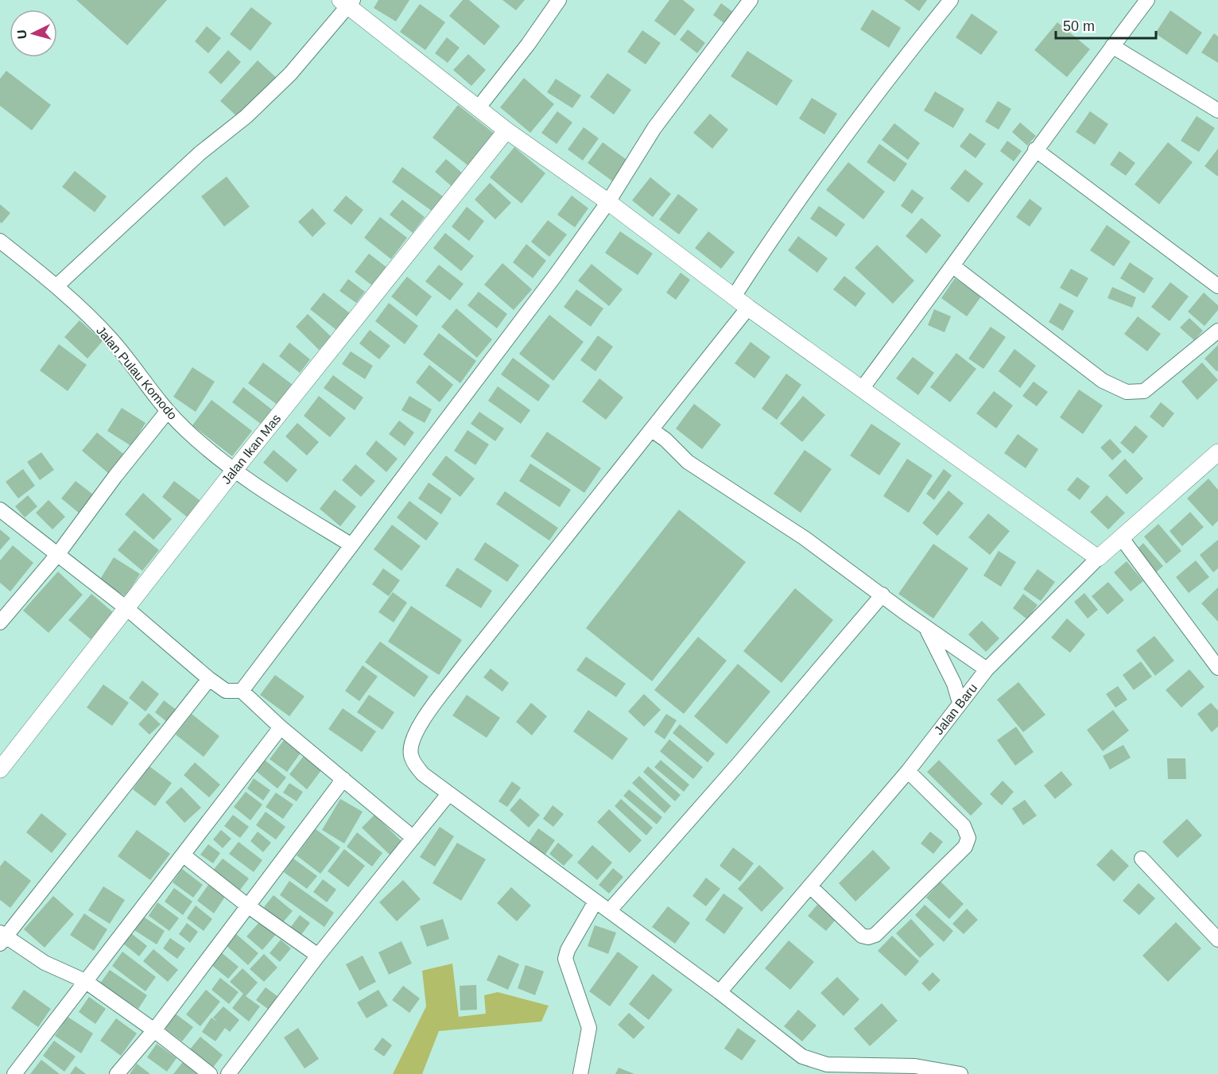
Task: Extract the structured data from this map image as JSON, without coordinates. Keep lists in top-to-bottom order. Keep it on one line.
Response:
{"streets":{"street":["Jalan Pulau Komodo","Jalan Ikan Mas","Jalan Baru"]},"crossings":[["Jalan Pulau Komodo","Jalan Ikan Mas"]],"scale_bar":"50 m","north":"left"}
